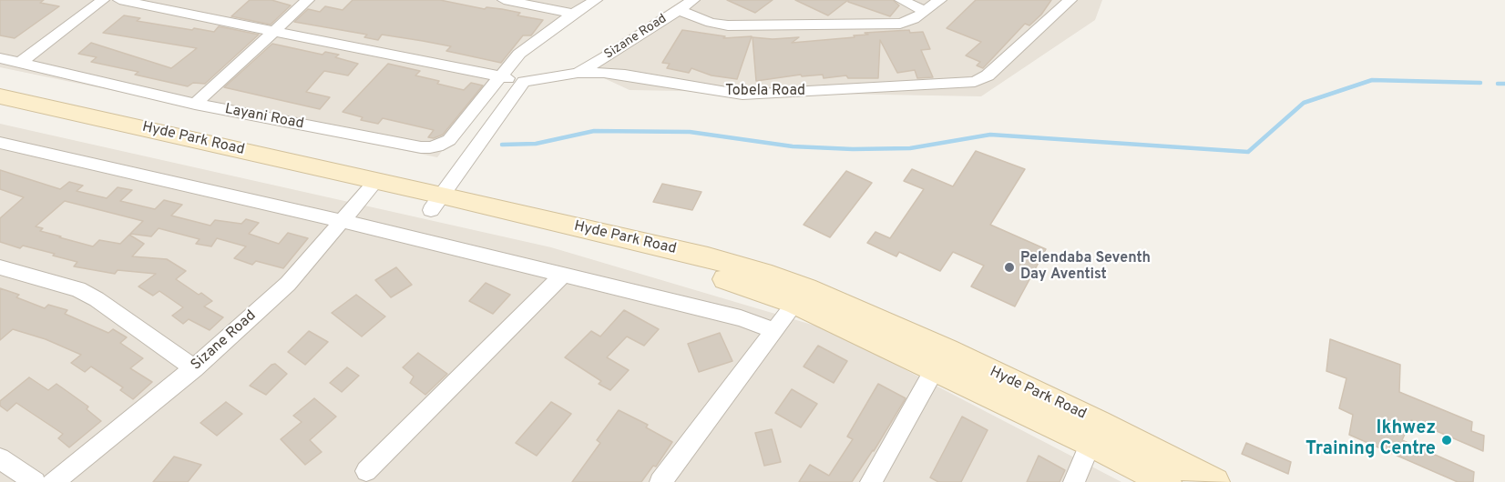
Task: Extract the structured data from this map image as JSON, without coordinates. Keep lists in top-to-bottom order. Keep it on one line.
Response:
{"streets":{"street":["Sizane Road","Tobela Road","Layani Road","Hyde Park Road"]},"crossings":[["Sizane Road","Tobela Road"],["Sizane Road","Hyde Park Road"]],"places":["Pelendaba Seventh Day Aventist","Ikhwez Training Centre"]}
